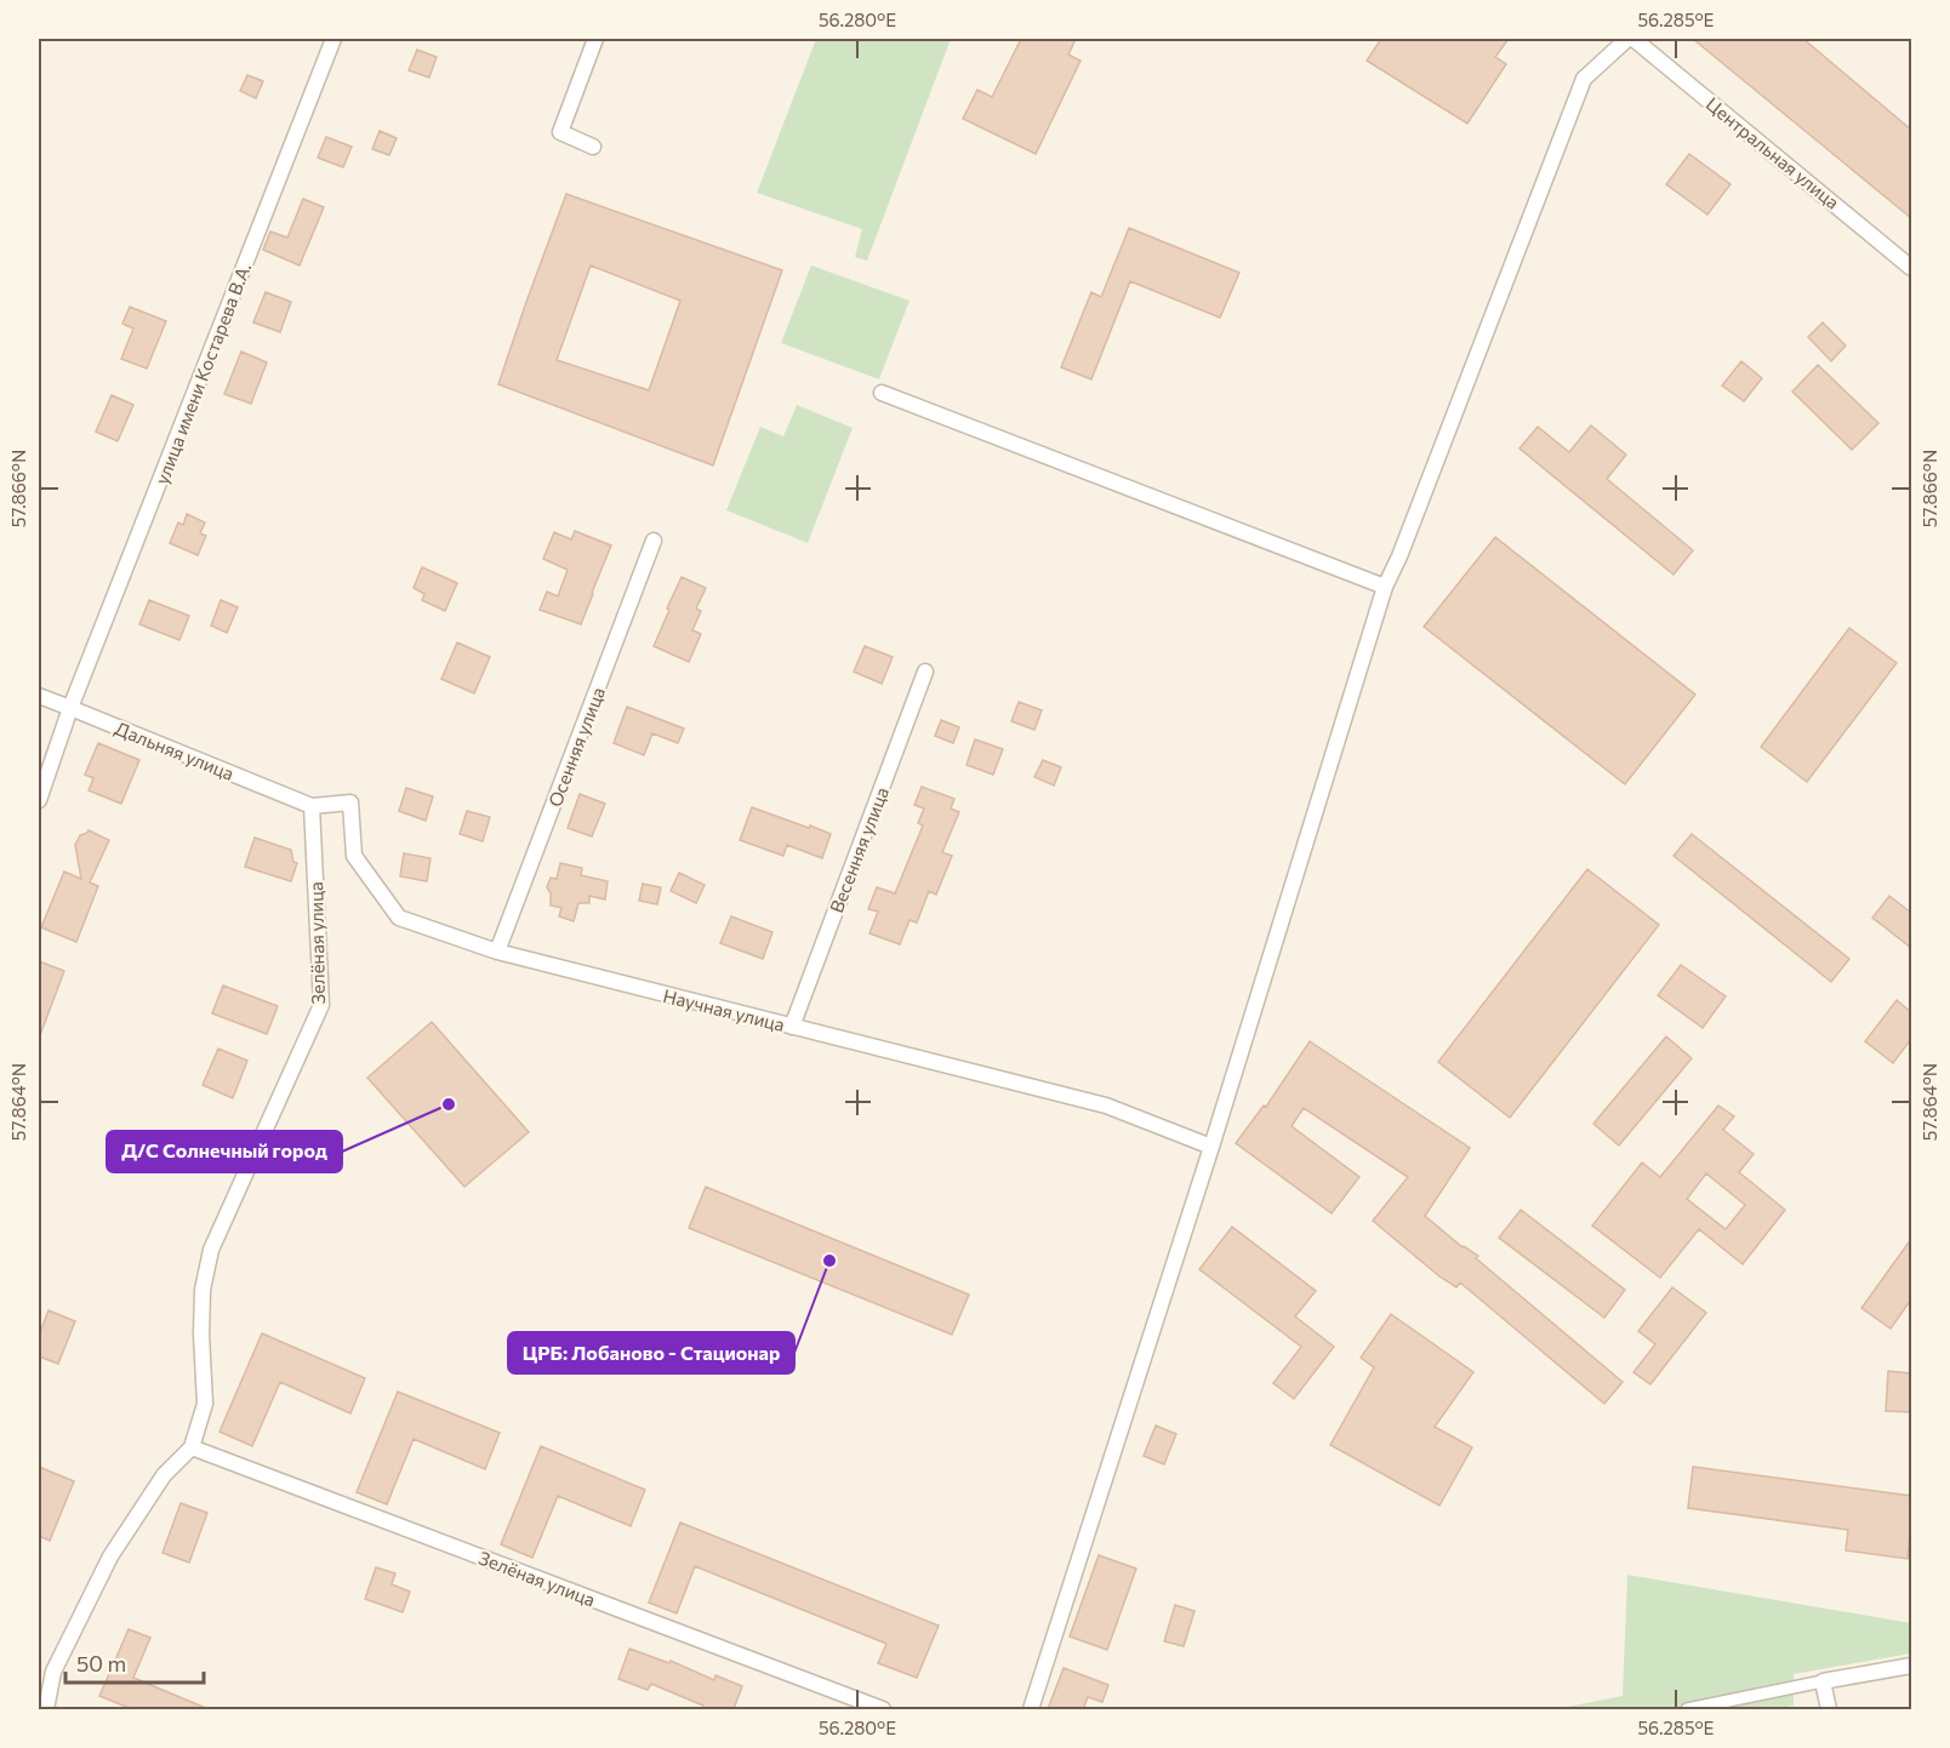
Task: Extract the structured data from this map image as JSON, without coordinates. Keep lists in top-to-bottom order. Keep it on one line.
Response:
{"streets":{"street":["Центральная улица","улица имени Костарева В.А.","Осенняя улица","Дальняя улица","Весенняя улица","Зелёная улица","Научная улица"]},"crossings":[["улица имени Костарева В.А.","Дальняя улица"],["Осенняя улица","Научная улица"],["Дальняя улица","Зелёная улица"],["Дальняя улица","Научная улица"],["Весенняя улица","Научная улица"],["Зелёная улица","Научная улица"]],"places":["Д/С Солнечный город","ЦРБ: Лобаново - Стационар"],"scale_bar":"50 m","coordinates":["56.280°E","56.285°E","57.866°N","57.864°N"]}
